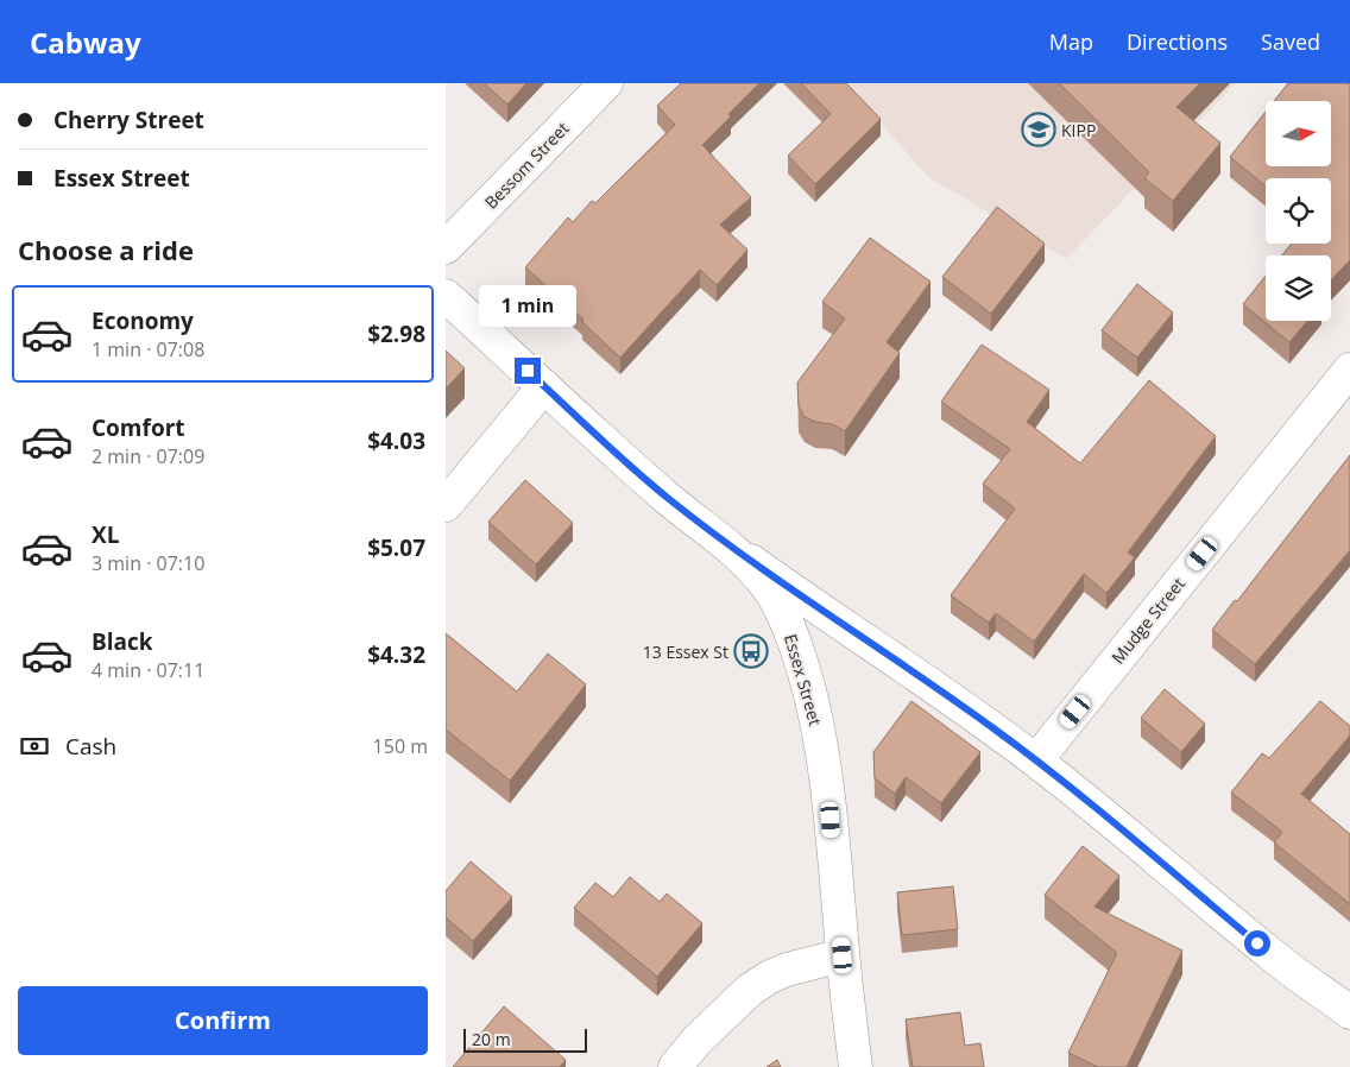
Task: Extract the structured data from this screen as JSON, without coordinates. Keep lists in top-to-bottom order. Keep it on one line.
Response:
{"streets":{"street":["Bessom Street","Mudge Street","Essex Street"]},"places":{"school or university":["KIPP"],"bus stop":["13 Essex St"]},"scale_bar":"20 m","north":"right","page":{"header":"Cabway","nav":["Map","Directions","Saved"],"banner":["Cherry Street","Essex Street"],"heading":"Choose a ride","list":[{"name":"Economy","note":"1 min · 07:08","value":"$2.98"},{"name":"Comfort","note":"2 min · 07:09","value":"$4.03"},{"name":"XL","note":"3 min · 07:10","value":"$5.07"},{"name":"Black","note":"4 min · 07:11","value":"$4.32"}],"bubble":"1 min","pay":["Cash","150 m"],"buttons":"Confirm","scale":"20 m"}}
